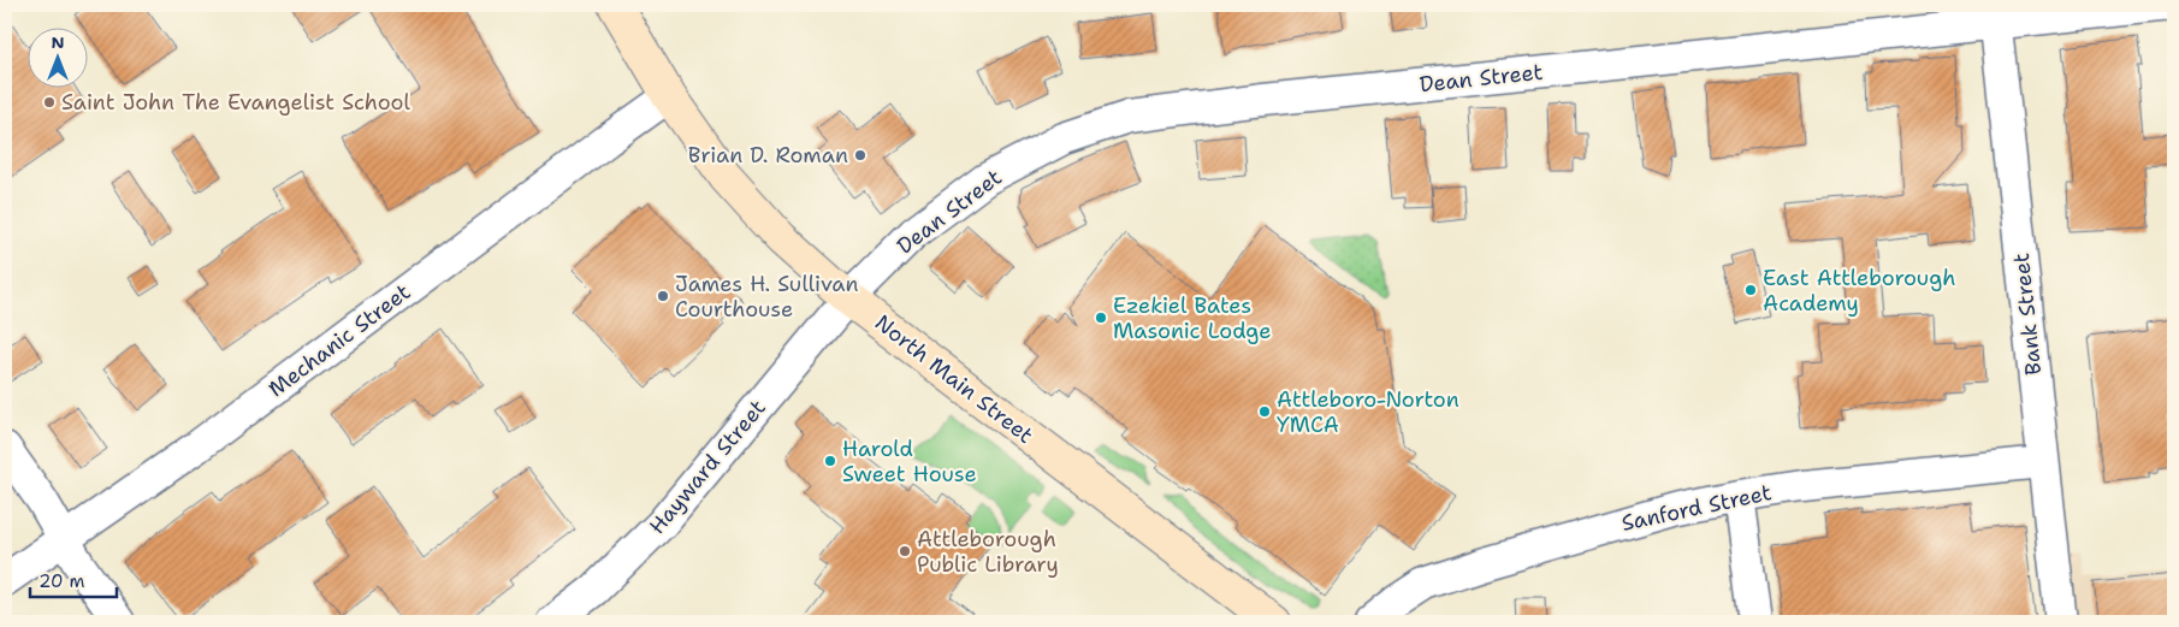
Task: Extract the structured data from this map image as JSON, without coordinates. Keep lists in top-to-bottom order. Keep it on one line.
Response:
{"streets":{"main road":["North Main Street"],"street":["Dean Street","Bank Street","Mechanic Street","Hayward Street","Sanford Street"]},"crossings":[["Dean Street","Bank Street"],["Dean Street","North Main Street"],["Dean Street","Hayward Street"],["Bank Street","Sanford Street"],["Mechanic Street","North Main Street"],["North Main Street","Hayward Street"]],"places":["Saint John The Evangelist School","Brian D. Roman","East Attleborough Academy","James H. Sullivan Courthouse","Ezekiel Bates Masonic Lodge","Attleboro-Norton YMCA","Harold Sweet House","Attleborough Public Library"],"scale_bar":"20 m","north":"top"}
